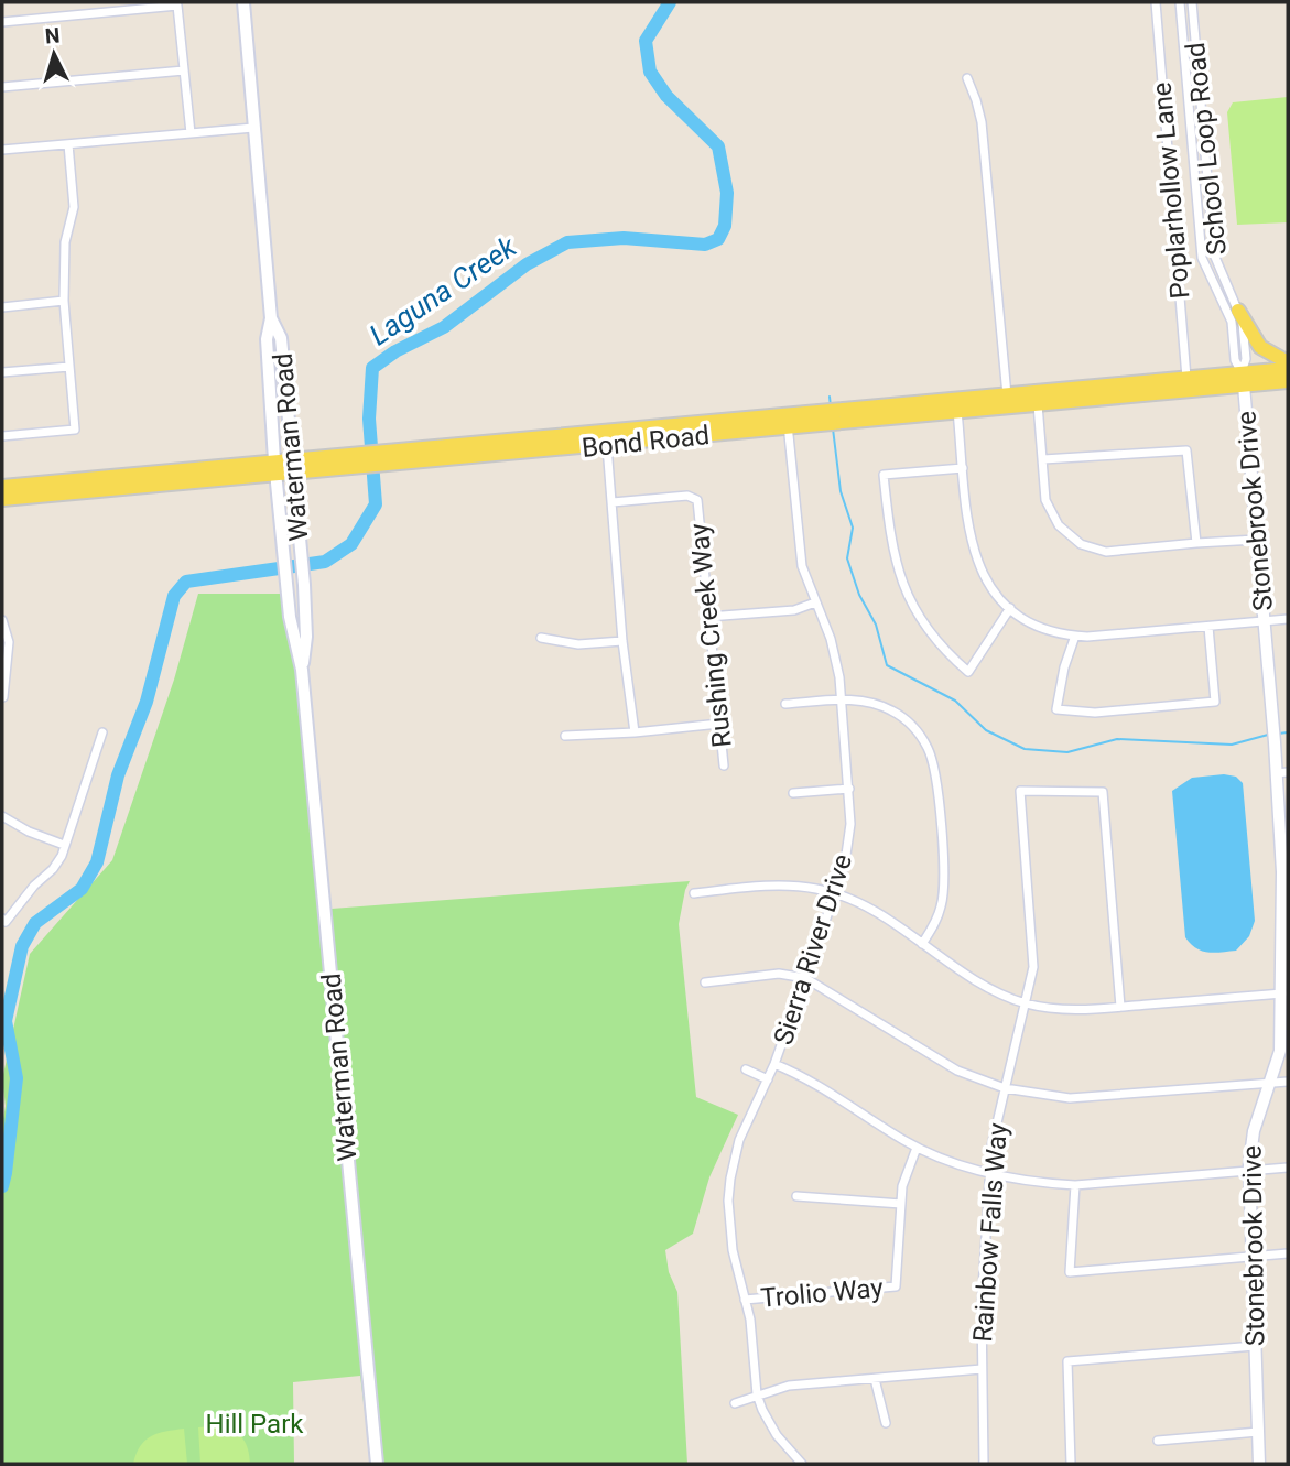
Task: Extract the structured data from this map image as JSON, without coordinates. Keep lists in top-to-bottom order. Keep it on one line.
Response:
{"streets":{"main road":["Bond Road","Waterman Road"],"street":["School Loop Road","Poplarhollow Lane","Stonebrook Drive","Rushing Creek Way","Sierra River Drive","Rainbow Falls Way","Trolio Way"]},"crossings":[["School Loop Road","Bond Road"],["School Loop Road","Stonebrook Drive"],["Poplarhollow Lane","Bond Road"],["Bond Road","Waterman Road"],["Bond Road","Stonebrook Drive"],["Bond Road","Sierra River Drive"],["Sierra River Drive","Trolio Way"]],"water":["Laguna Creek"],"parks":["Hill Park"],"north":"top"}
